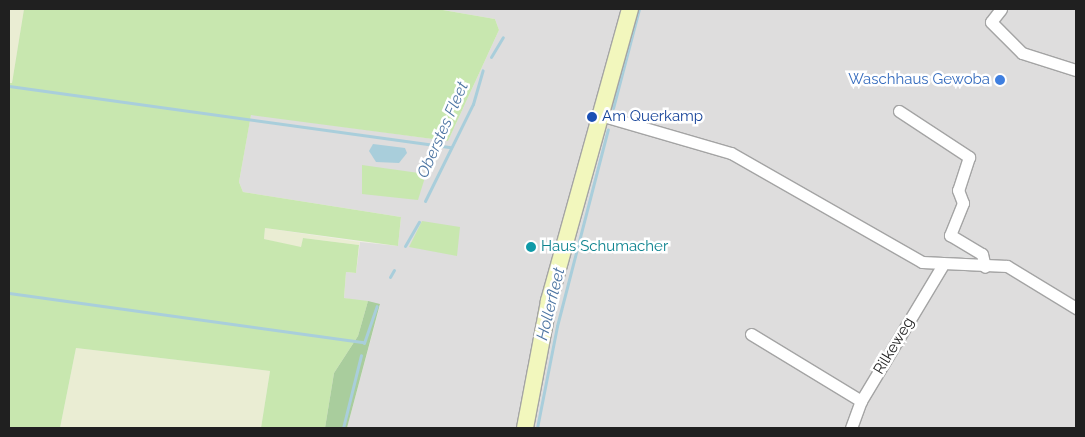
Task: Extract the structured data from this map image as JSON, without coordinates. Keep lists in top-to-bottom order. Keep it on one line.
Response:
{"streets":{"street":["Rilkeweg"]},"water":["Oberstes Fleet","Hollerfleet"],"places":["Waschhaus Gewoba","Am Querkamp","Haus Schumacher"]}
